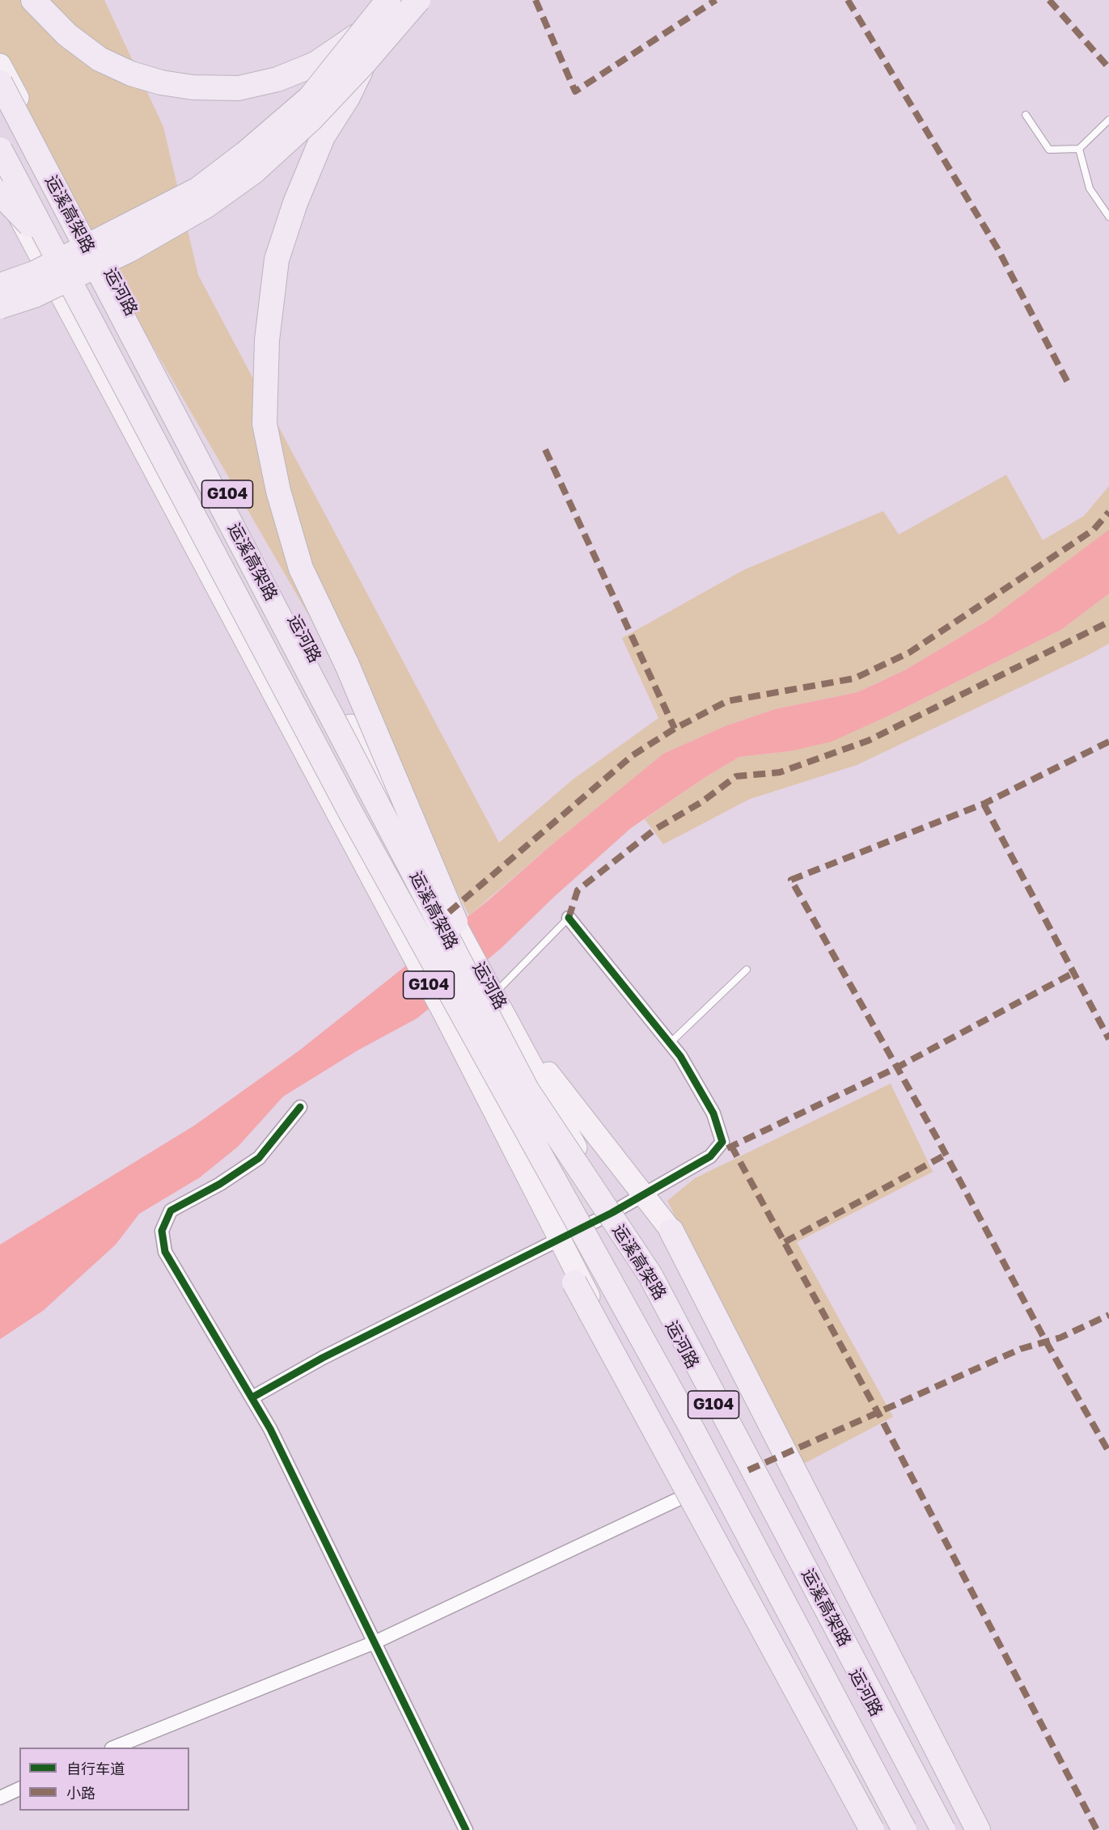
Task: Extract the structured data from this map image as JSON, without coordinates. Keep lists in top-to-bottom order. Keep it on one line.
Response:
{"streets":{"highway":["运溪高架路"],"main road":["运河路","G104"]},"legend":["自行车道","小路"]}
